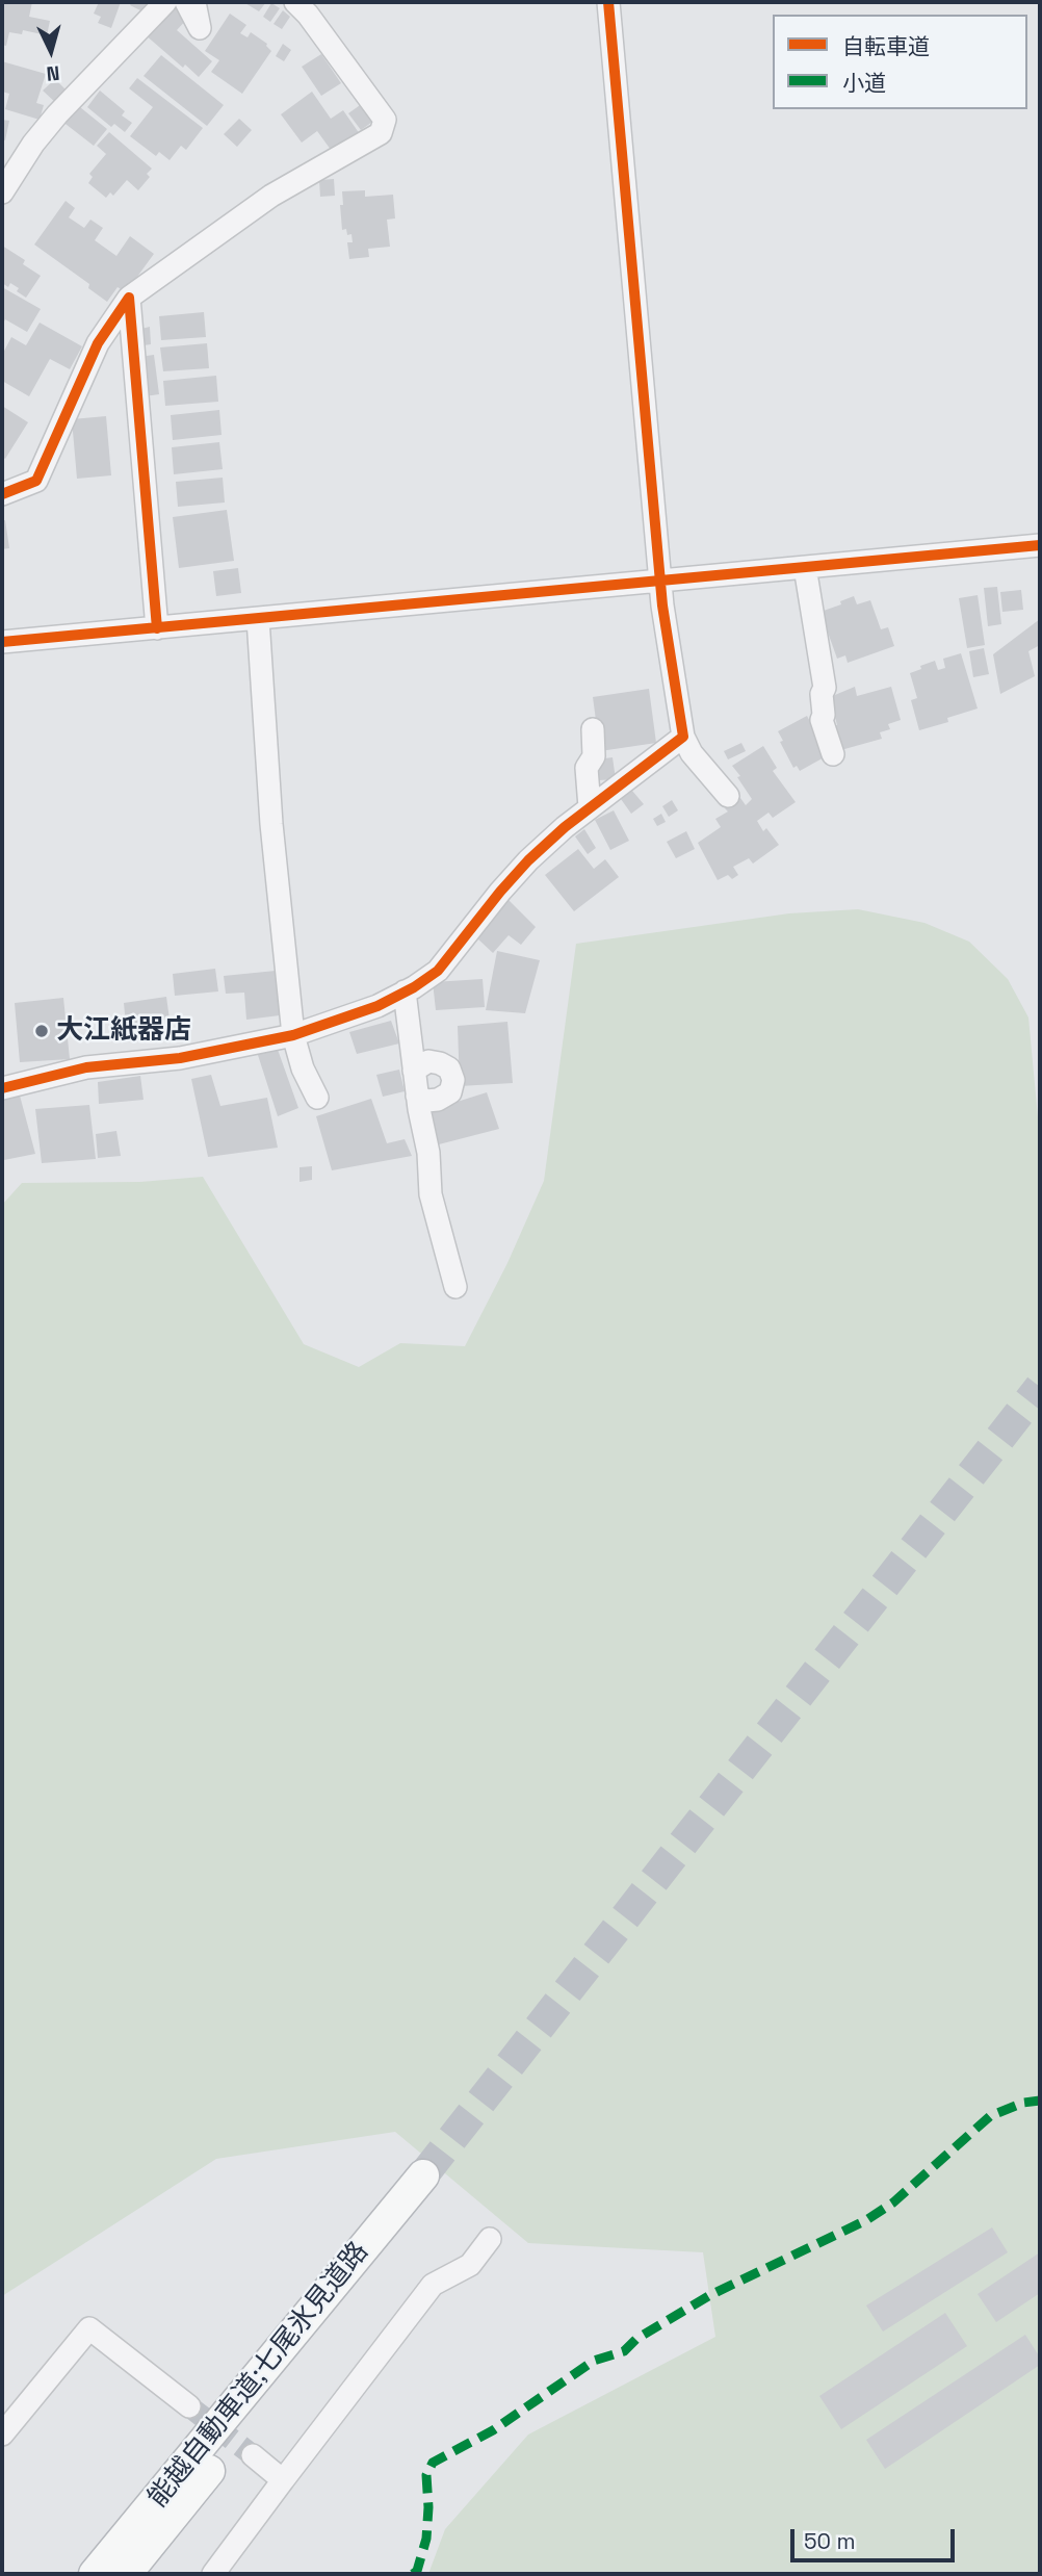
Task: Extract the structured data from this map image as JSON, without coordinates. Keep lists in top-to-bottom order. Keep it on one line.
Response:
{"streets":{"highway":["能越自動車道;七尾氷見道路"]},"places":["大江紙器店"],"legend":["自転車道","小道"],"scale_bar":"50 m","north":"bottom"}
